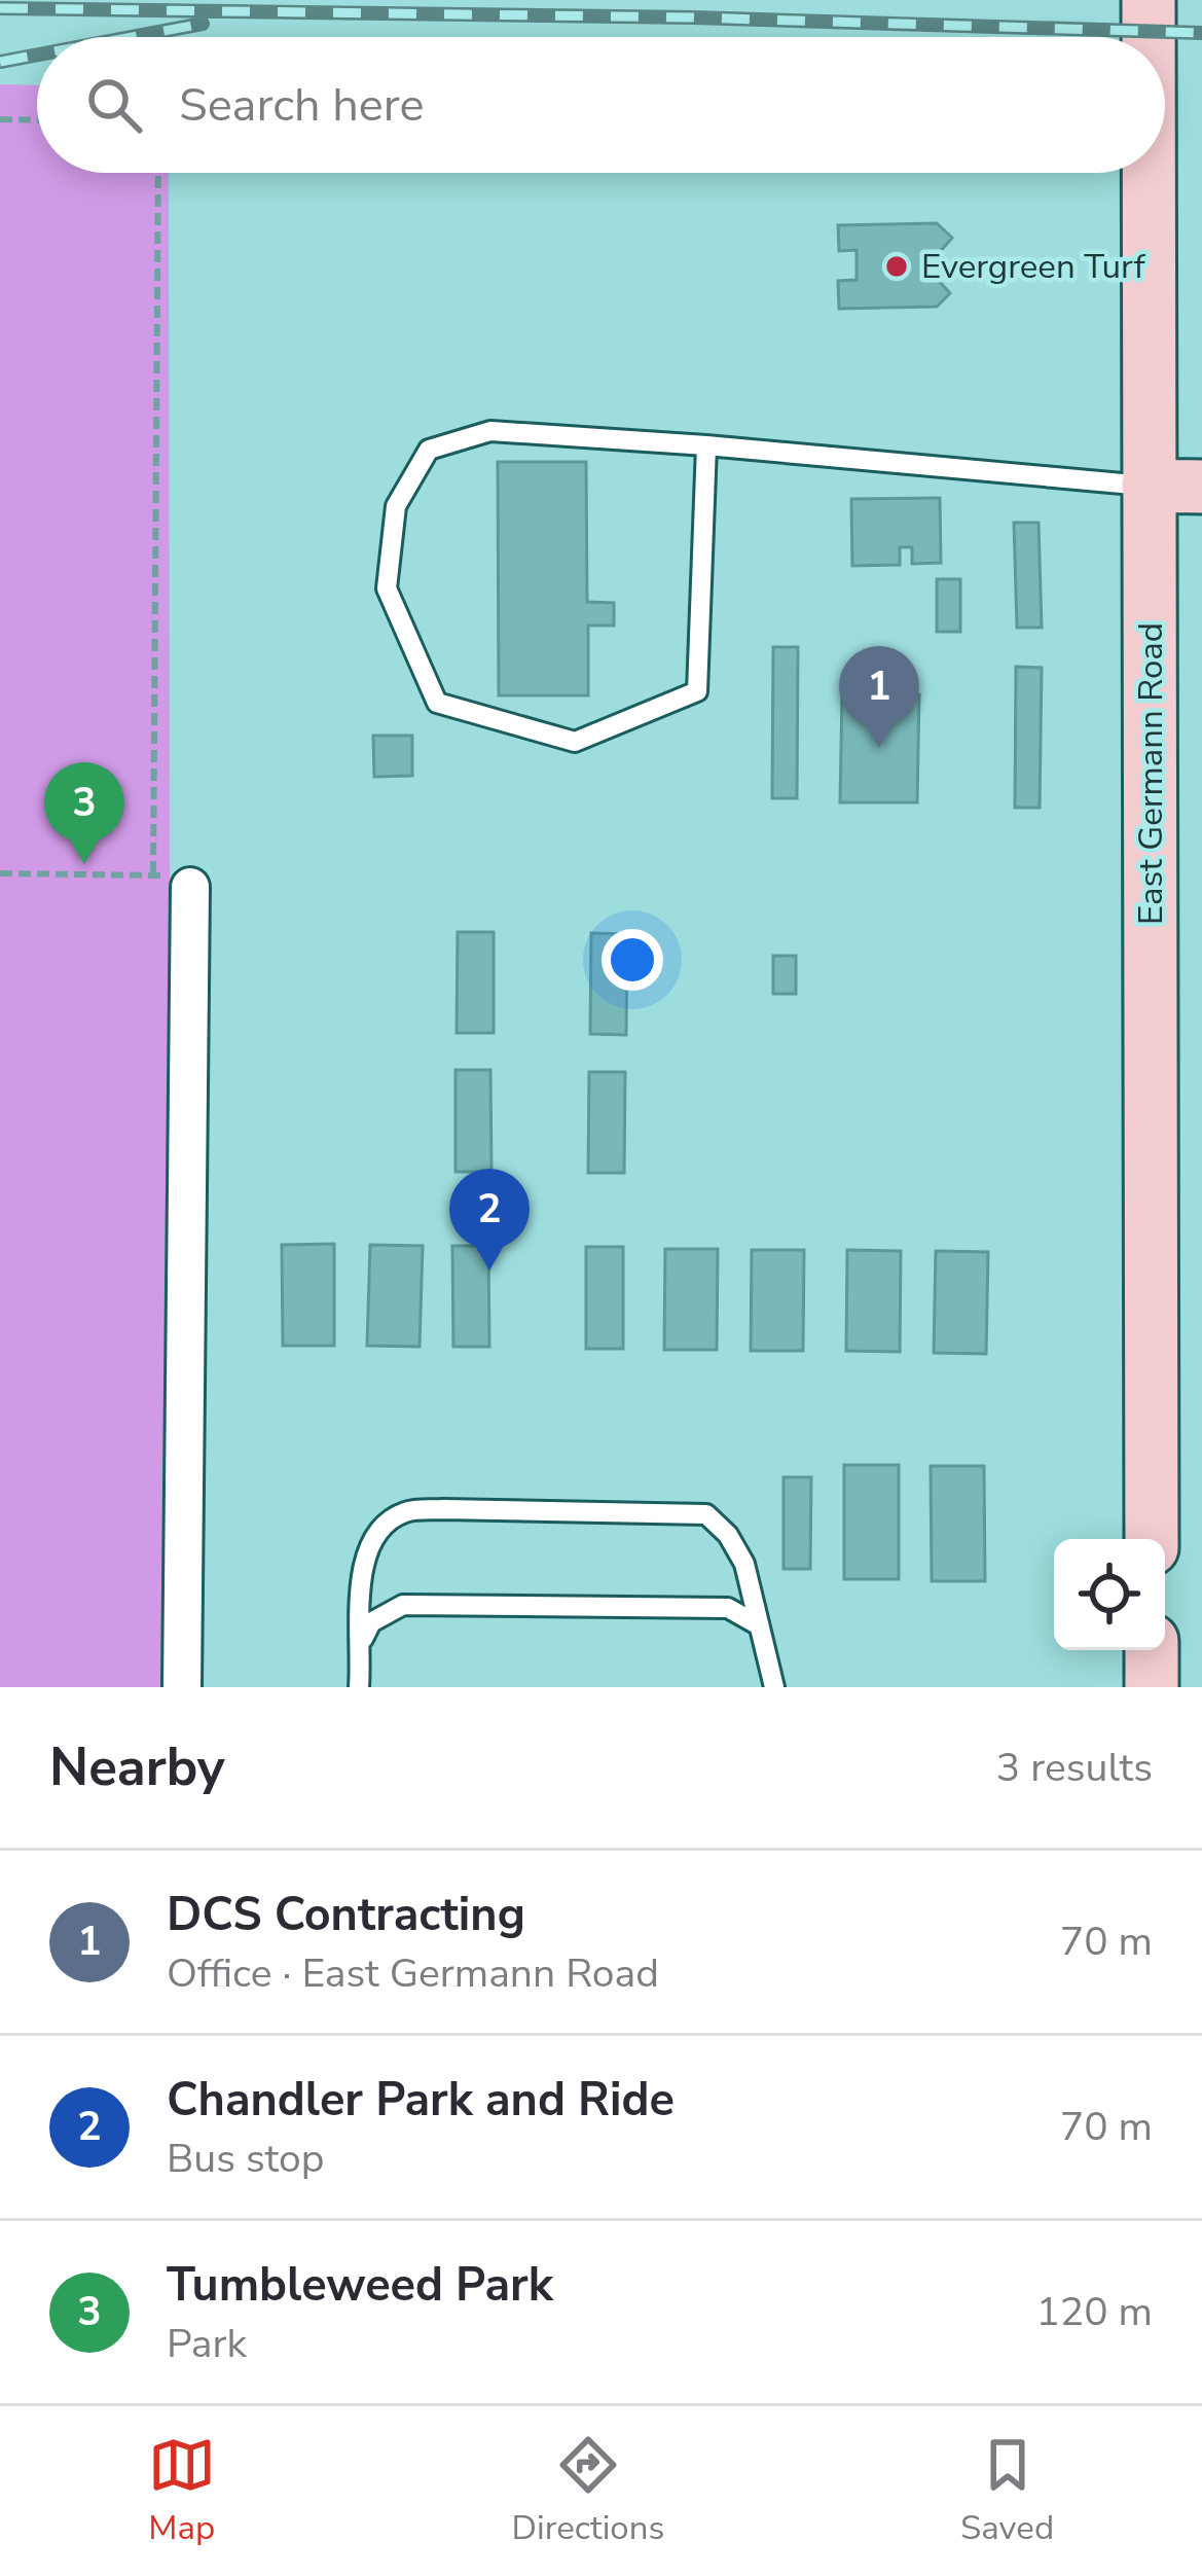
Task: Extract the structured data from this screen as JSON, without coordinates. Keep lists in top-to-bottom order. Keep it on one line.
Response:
{"streets":{"main road":["East Germann Road"]},"places":["Evergreen Turf"],"page":{"search":"Search here","pins":["1","3","2"],"heading":["Nearby","3 results"],"list":[{"mark":"1","name":"DCS Contracting","note":"Office · East Germann Road","value":"70 m"},{"mark":"2","name":"Chandler Park and Ride","note":"Bus stop","value":"70 m"},{"mark":"3","name":"Tumbleweed Park","note":"Park","value":"120 m"}],"nav":["Map","Directions","Saved"]}}
